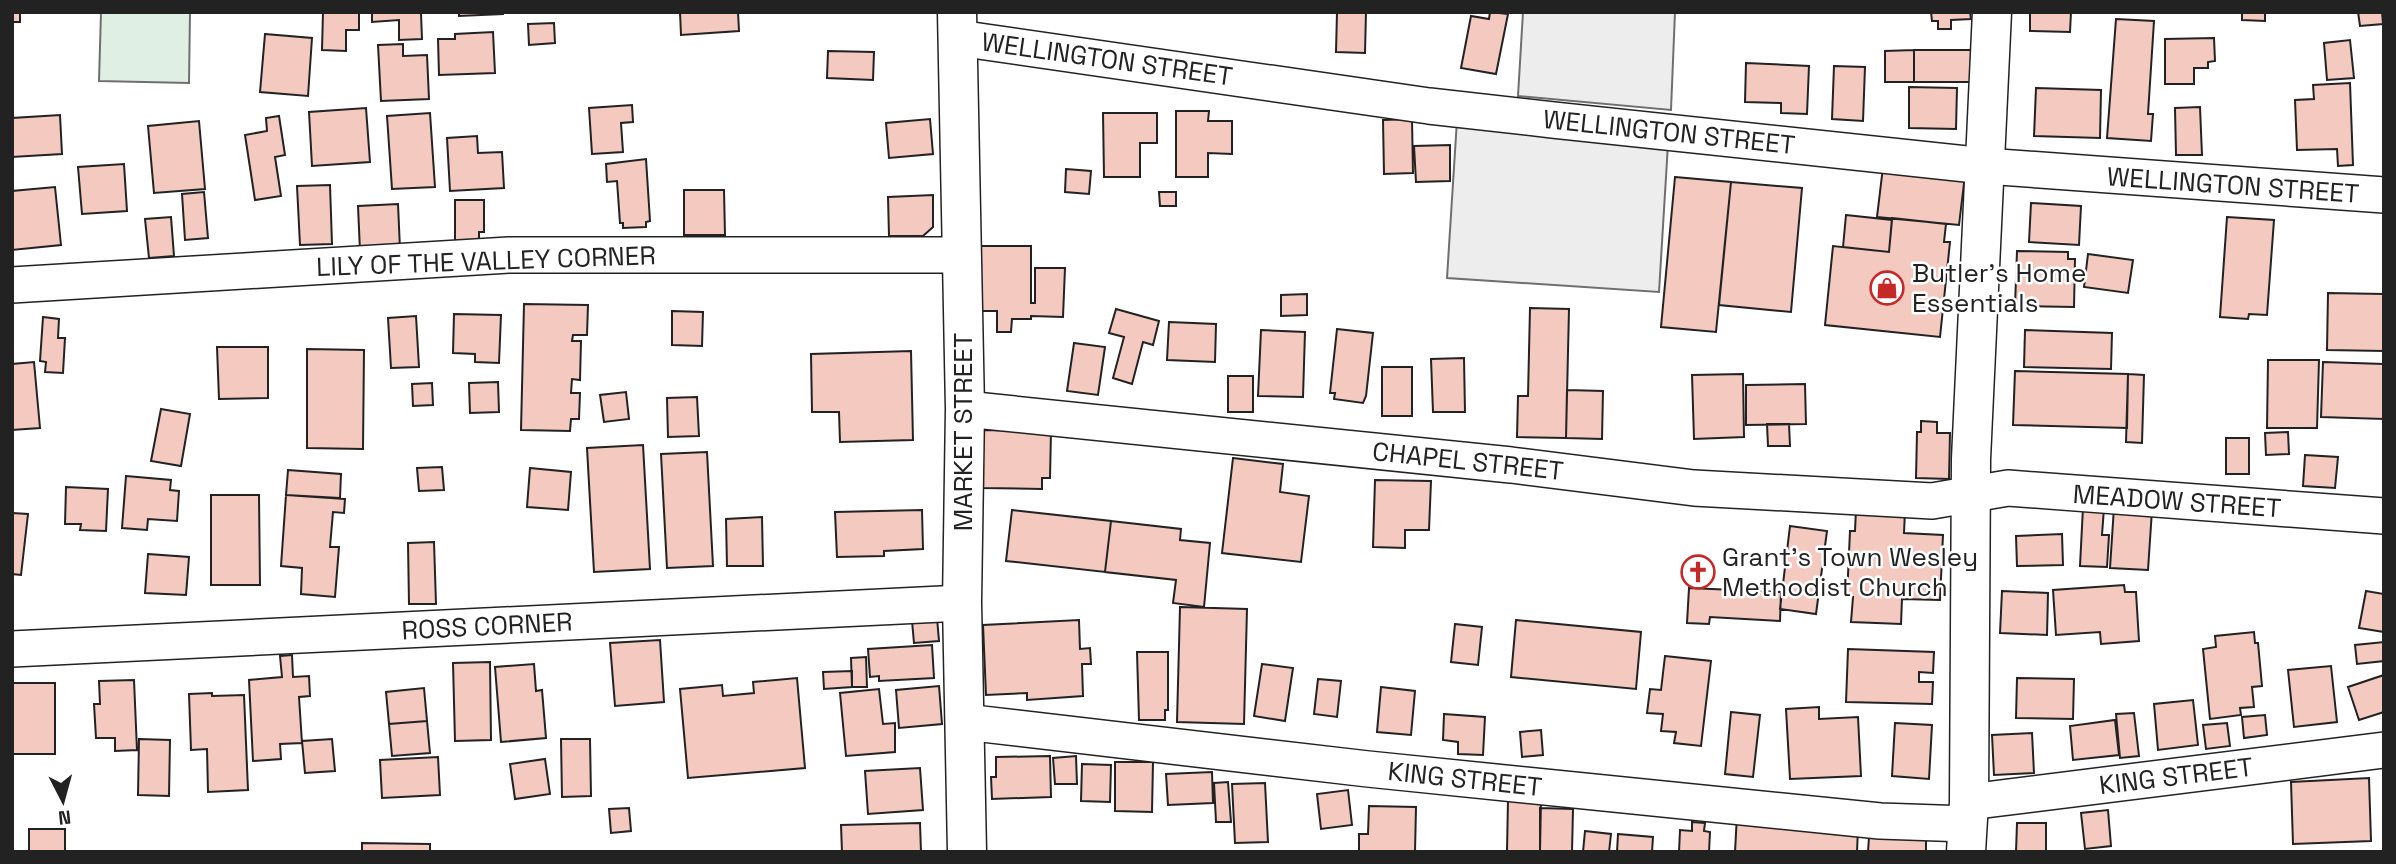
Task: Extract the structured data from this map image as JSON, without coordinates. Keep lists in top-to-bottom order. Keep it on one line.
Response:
{"streets":{"main road":["MARKET STREET"],"street":["WELLINGTON STREET","LILY OF THE VALLEY CORNER","CHAPEL STREET","MEADOW STREET","ROSS CORNER","KING STREET"]},"crossings":[["WELLINGTON STREET","MARKET STREET"],["LILY OF THE VALLEY CORNER","MARKET STREET"],["MARKET STREET","CHAPEL STREET"],["MARKET STREET","ROSS CORNER"],["MARKET STREET","KING STREET"],["CHAPEL STREET","MEADOW STREET"]],"places":{"shop":["Butler's Home Essentials"],"church":["Grant’s Town Wesley Methodist Church"]},"north":"bottom"}
